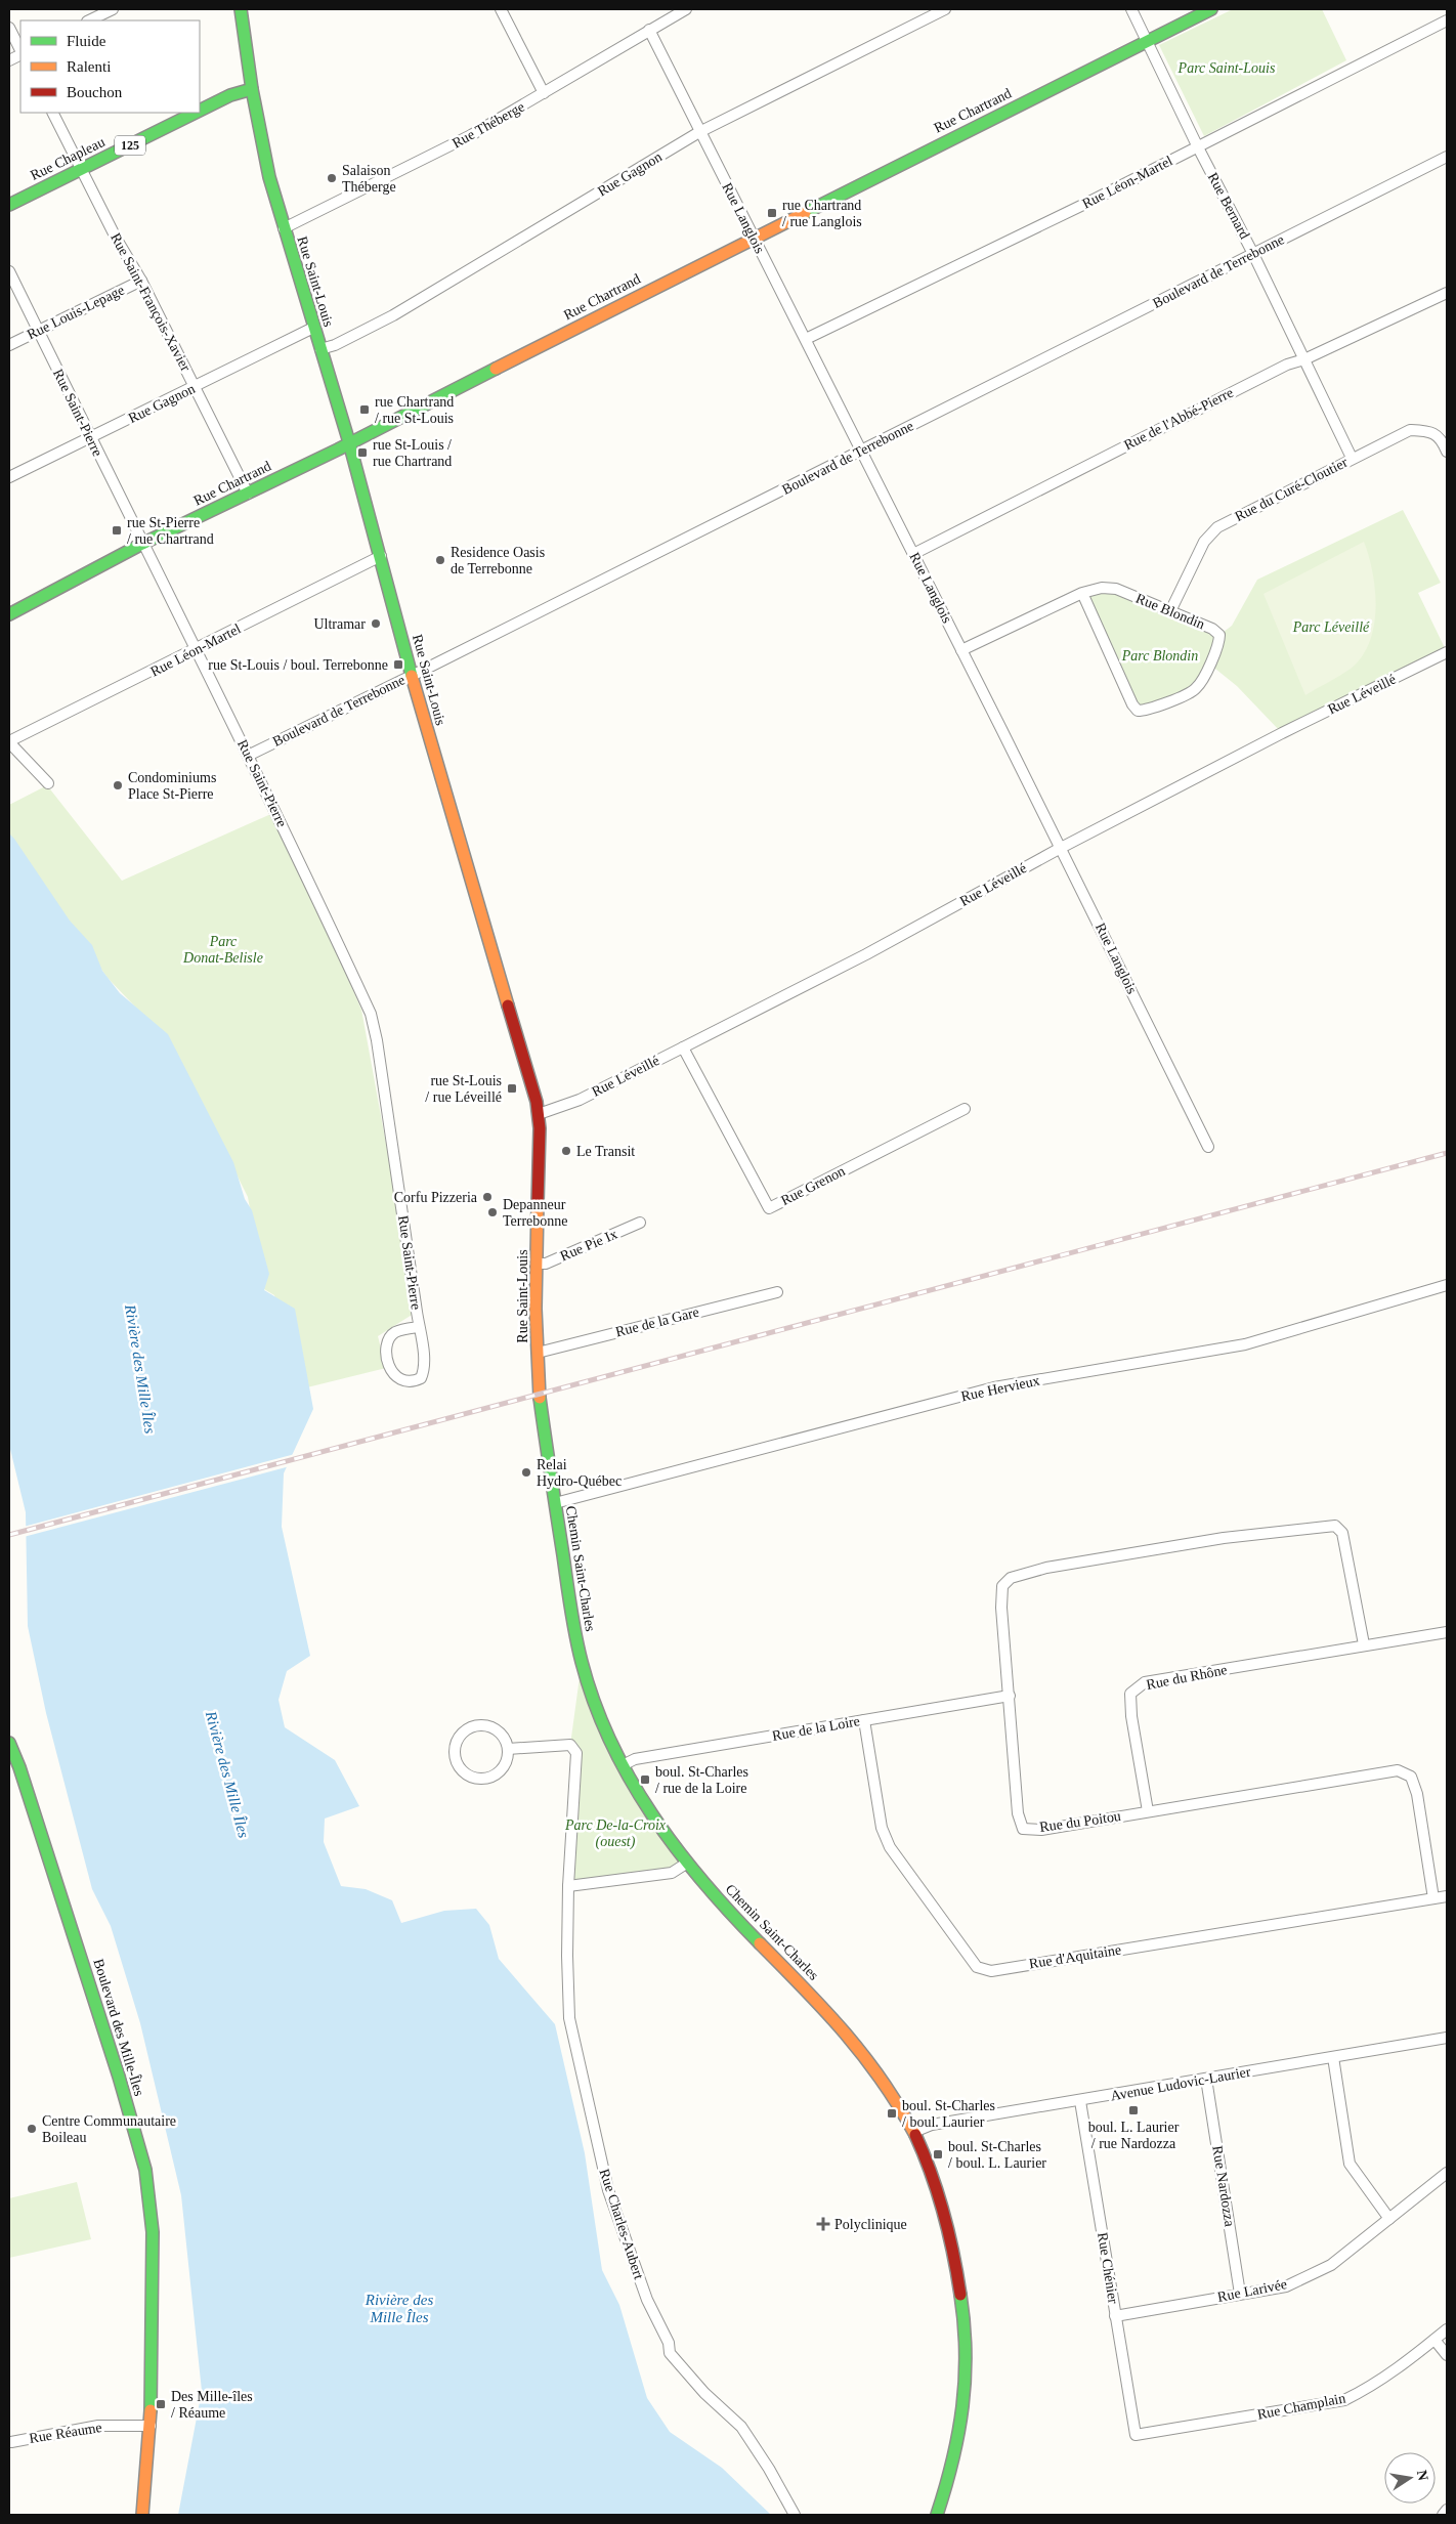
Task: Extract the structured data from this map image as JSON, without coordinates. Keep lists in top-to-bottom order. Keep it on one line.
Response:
{"streets":{"main road":["Rue Chartrand","125","Rue Chapleau","Rue Saint-Louis","Chemin Saint-Charles","Boulevard des Mille-Îles"],"street":["Rue Théberge","Rue Gagnon","Rue Léon-Martel","Rue Bernard","Rue Langlois","Boulevard de Terrebonne","Rue Saint-François-Xavier","Rue Louis-Lepage","Rue Saint-Pierre","Rue de l'Abbé-Pierre","Rue du Curé-Cloutier","Rue Blondin","Rue Léveillé","Rue Grenon","Rue Pie Ix","Rue de la Gare","Rue Hervieux","Rue du Rhône","Rue de la Loire","Rue du Poitou","Rue d'Aquitaine","Avenue Ludovic-Laurier","Rue Nardozza","Rue Charles-Aubert","Rue Chénier","Rue Larivée","Rue Champlain","Rue Réaume"]},"crossings":[["Rue Chartrand","Rue Bernard"],["Rue Chartrand","Rue Langlois"],["Rue Chartrand","Rue Saint-Louis"],["Rue Chartrand","Rue Saint-François-Xavier"],["Rue Chartrand","Rue Saint-Pierre"],["Rue Théberge","Rue Langlois"],["Rue Théberge","Rue Saint-Louis"],["Rue Chapleau","Rue Saint-Louis"],["Rue Chapleau","Rue Saint-François-Xavier"],["Rue Gagnon","Rue Langlois"],["Rue Gagnon","Rue Saint-Louis"],["Rue Gagnon","Rue Saint-François-Xavier"],["Rue Gagnon","Rue Saint-Pierre"],["Rue Léon-Martel","Rue Bernard"],["Rue Léon-Martel","Rue Langlois"],["Rue Léon-Martel","Rue Saint-Louis"],["Rue Léon-Martel","Rue Saint-Pierre"],["Rue Bernard","Boulevard de Terrebonne"],["Rue Bernard","Rue de l'Abbé-Pierre"],["Rue Bernard","Rue du Curé-Cloutier"],["Rue Langlois","Boulevard de Terrebonne"],["Rue Langlois","Rue de l'Abbé-Pierre"],["Rue Langlois","Rue Blondin"],["Rue Langlois","Rue Léveillé"],["Boulevard de Terrebonne","Rue Saint-Louis"],["Boulevard de Terrebonne","Rue Saint-Pierre"],["Rue Saint-Louis","Rue Léveillé"],["Rue Saint-Louis","Rue Pie Ix"],["Rue Saint-Louis","Rue de la Gare"],["Rue Saint-Louis","Chemin Saint-Charles"],["Rue Saint-François-Xavier","Rue Louis-Lepage"],["Rue Louis-Lepage","Rue Saint-Pierre"],["Rue du Curé-Cloutier","Rue Blondin"],["Rue Léveillé","Rue Grenon"],["Rue Hervieux","Chemin Saint-Charles"],["Chemin Saint-Charles","Rue de la Loire"],["Chemin Saint-Charles","Avenue Ludovic-Laurier"],["Rue du Rhône","Rue du Poitou"],["Rue de la Loire","Rue du Poitou"],["Rue de la Loire","Rue d'Aquitaine"],["Boulevard des Mille-Îles","Rue Réaume"],["Avenue Ludovic-Laurier","Rue Nardozza"],["Avenue Ludovic-Laurier","Rue Chénier"],["Rue Nardozza","Rue Larivée"],["Rue Chénier","Rue Larivée"],["Rue Chénier","Rue Champlain"]],"water":["Rivière des Mille Îles"],"parks":["Parc Saint-Louis","Parc Léveillé","Parc Blondin","Parc Donat-Belisle","Parc De-la-Croix (ouest)"],"places":{"other":["Salaison Théberge","Residence Oasis de Terrebonne","Ultramar","Condominiums Place St-Pierre","Le Transit","Corfu Pizzeria","Depanneur Terrebonne","Relai Hydro-Québec","Centre Communautaire Boileau"],"transit":["rue Chartrand / rue Langlois","rue Chartrand / rue St-Louis","rue St-Louis / rue Chartrand","rue St-Pierre / rue Chartrand","rue St-Louis / boul. Terrebonne","rue St-Louis / rue Léveillé","boul. St-Charles / rue de la Loire","boul. L. Laurier / rue Nardozza","boul. St-Charles / boul. Laurier","boul. St-Charles / boul. L. Laurier","Des Mille-îles / Réaume"],"health":["Polyclinique"]},"legend":["Fluide","Ralenti","Bouchon"],"north":"right"}
